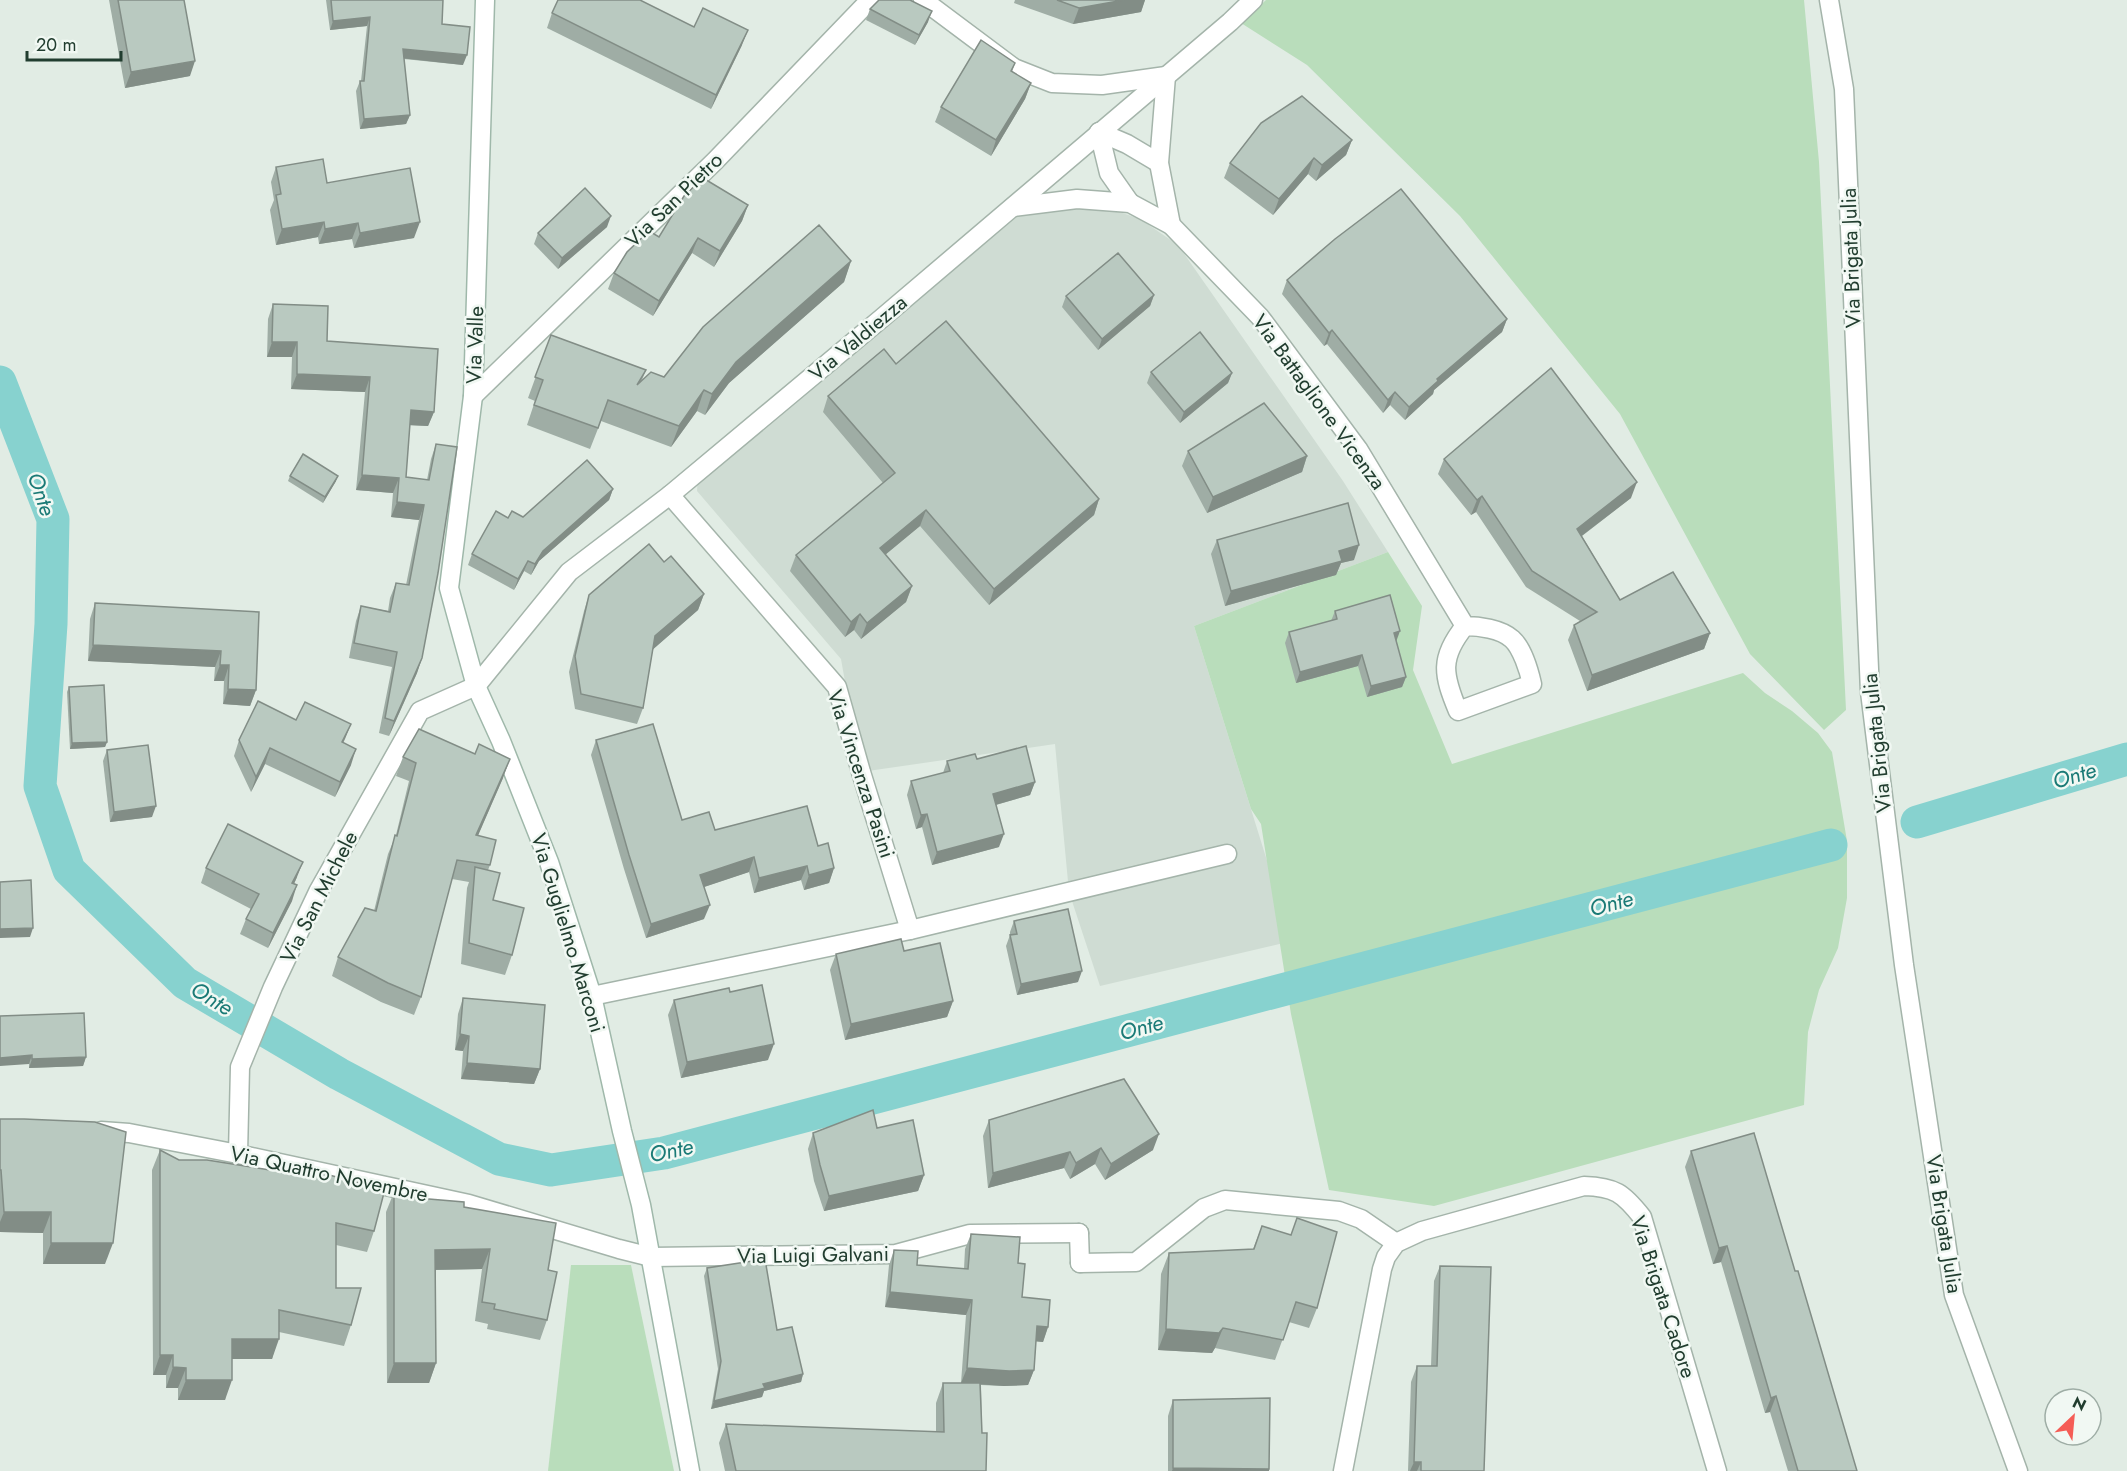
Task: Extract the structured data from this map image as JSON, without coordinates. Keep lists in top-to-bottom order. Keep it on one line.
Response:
{"streets":{"street":["Via San Pietro","Via Brigata Julia","Via Valdiezza","Via Valle","Via Battaglione Vicenza","Via Vincenza Pasini","Via San Michele","Via Guglielmo Marconi","Via Quattro Novembre","Via Luigi Galvani","Via Brigata Cadore"]},"crossings":[["Via San Pietro","Via Valle"],["Via Valdiezza","Via Valle"],["Via Valdiezza","Via Vincenza Pasini"],["Via Valdiezza","Via San Michele"],["Via Valdiezza","Via Guglielmo Marconi"],["Via Valle","Via San Michele"],["Via Valle","Via Guglielmo Marconi"],["Via San Michele","Via Guglielmo Marconi"],["Via San Michele","Via Quattro Novembre"],["Via Guglielmo Marconi","Via Quattro Novembre"],["Via Guglielmo Marconi","Via Luigi Galvani"],["Via Quattro Novembre","Via Luigi Galvani"],["Via Luigi Galvani","Via Brigata Cadore"]],"water":["Onte"],"scale_bar":"20 m","north":"top right"}
